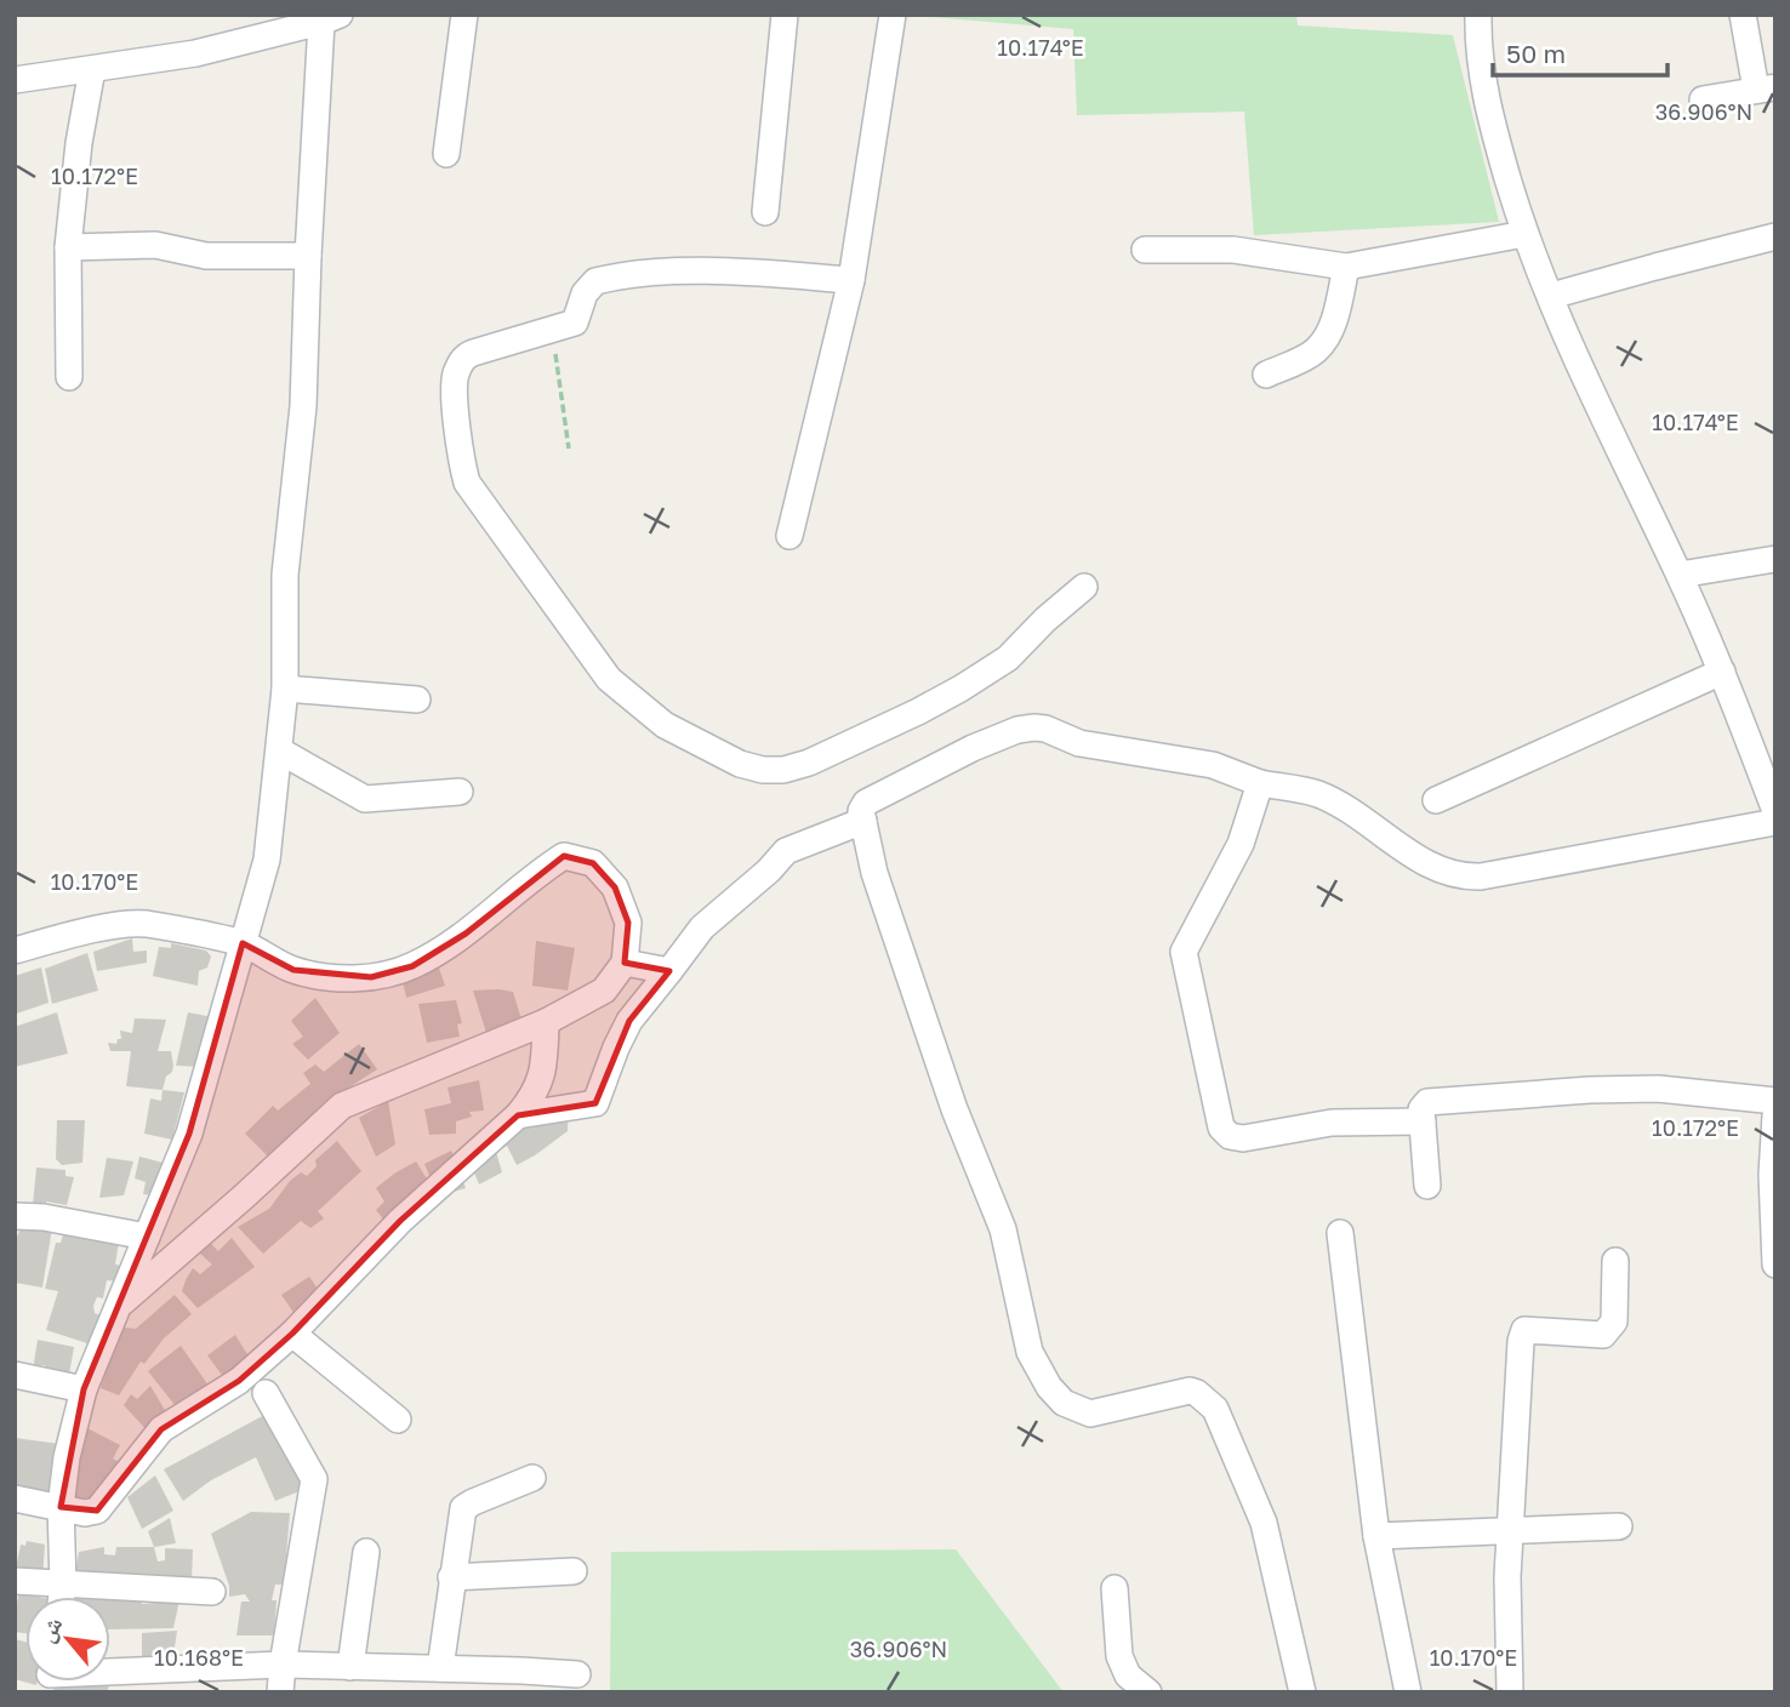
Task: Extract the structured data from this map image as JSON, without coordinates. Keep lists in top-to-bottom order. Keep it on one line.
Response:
{"scale_bar":"50 m","north":"top left","coordinates":["10.174°E","36.906°N","10.172°E","10.170°E","10.168°E"]}
